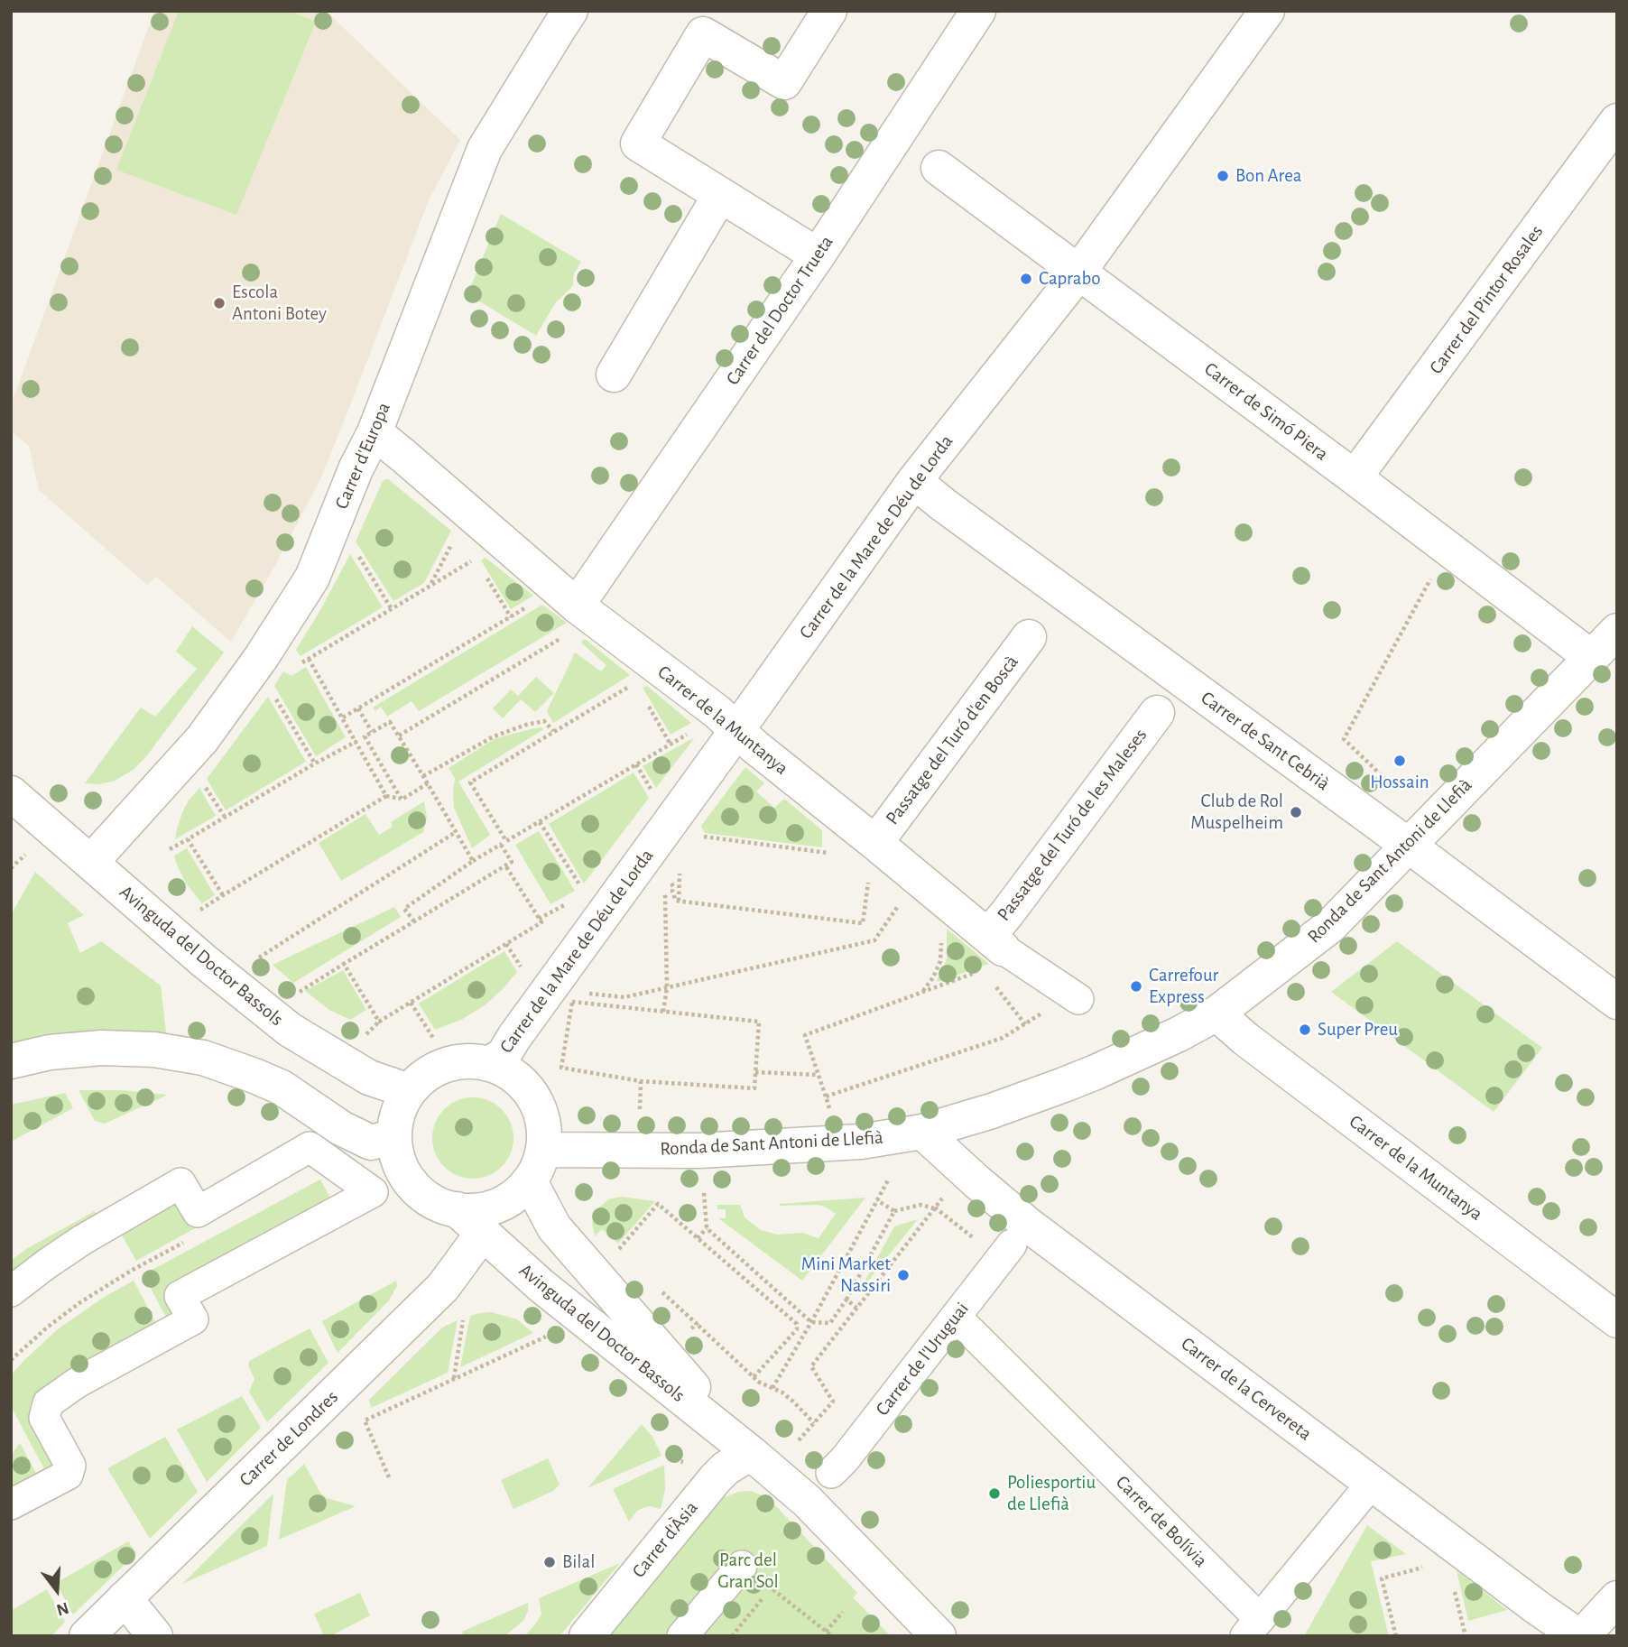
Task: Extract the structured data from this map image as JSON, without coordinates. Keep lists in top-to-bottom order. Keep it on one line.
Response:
{"streets":{"street":["Carrer del Pintor Rosales","Carrer del Doctor Trueta","Carrer de Simó Piera","Carrer d'Europa","Carrer de la Mare de Déu de Lorda","Carrer de la Muntanya","Passatge del Turó d'en Boscà","Carrer de Sant Cebrià","Passatge del Turó de les Maleses","Ronda de Sant Antoni de Llefià","Avinguda del Doctor Bassols","Carrer de l'Uruguai","Carrer de la Cervereta","Carrer de Londres","Carrer de Bolívia","Carrer d'Àsia"]},"crossings":[["Carrer del Pintor Rosales","Carrer de Simó Piera"],["Carrer del Doctor Trueta","Carrer de la Muntanya"],["Carrer de Simó Piera","Carrer de la Mare de Déu de Lorda"],["Carrer de Simó Piera","Ronda de Sant Antoni de Llefià"],["Carrer d'Europa","Carrer de la Muntanya"],["Carrer d'Europa","Avinguda del Doctor Bassols"],["Carrer de la Mare de Déu de Lorda","Carrer de la Muntanya"],["Carrer de la Mare de Déu de Lorda","Carrer de Sant Cebrià"],["Carrer de la Mare de Déu de Lorda","Ronda de Sant Antoni de Llefià"],["Carrer de la Mare de Déu de Lorda","Avinguda del Doctor Bassols"],["Carrer de la Muntanya","Passatge del Turó d'en Boscà"],["Carrer de la Muntanya","Passatge del Turó de les Maleses"],["Carrer de la Muntanya","Ronda de Sant Antoni de Llefià"],["Carrer de Sant Cebrià","Ronda de Sant Antoni de Llefià"],["Ronda de Sant Antoni de Llefià","Avinguda del Doctor Bassols"],["Ronda de Sant Antoni de Llefià","Carrer de la Cervereta"],["Avinguda del Doctor Bassols","Carrer de Londres"],["Avinguda del Doctor Bassols","Carrer d'Àsia"],["Carrer de l'Uruguai","Carrer de Bolívia"]],"parks":["Parc del Gran Sol"],"places":["Bon Area","Caprabo","Escola Antoni Botey","Hossain","Club de Rol Muspelheim","Carrefour Express","Super Preu","Mini Market Nassiri","Poliesportiu de Llefià","Bilal"],"north":"bottom"}
